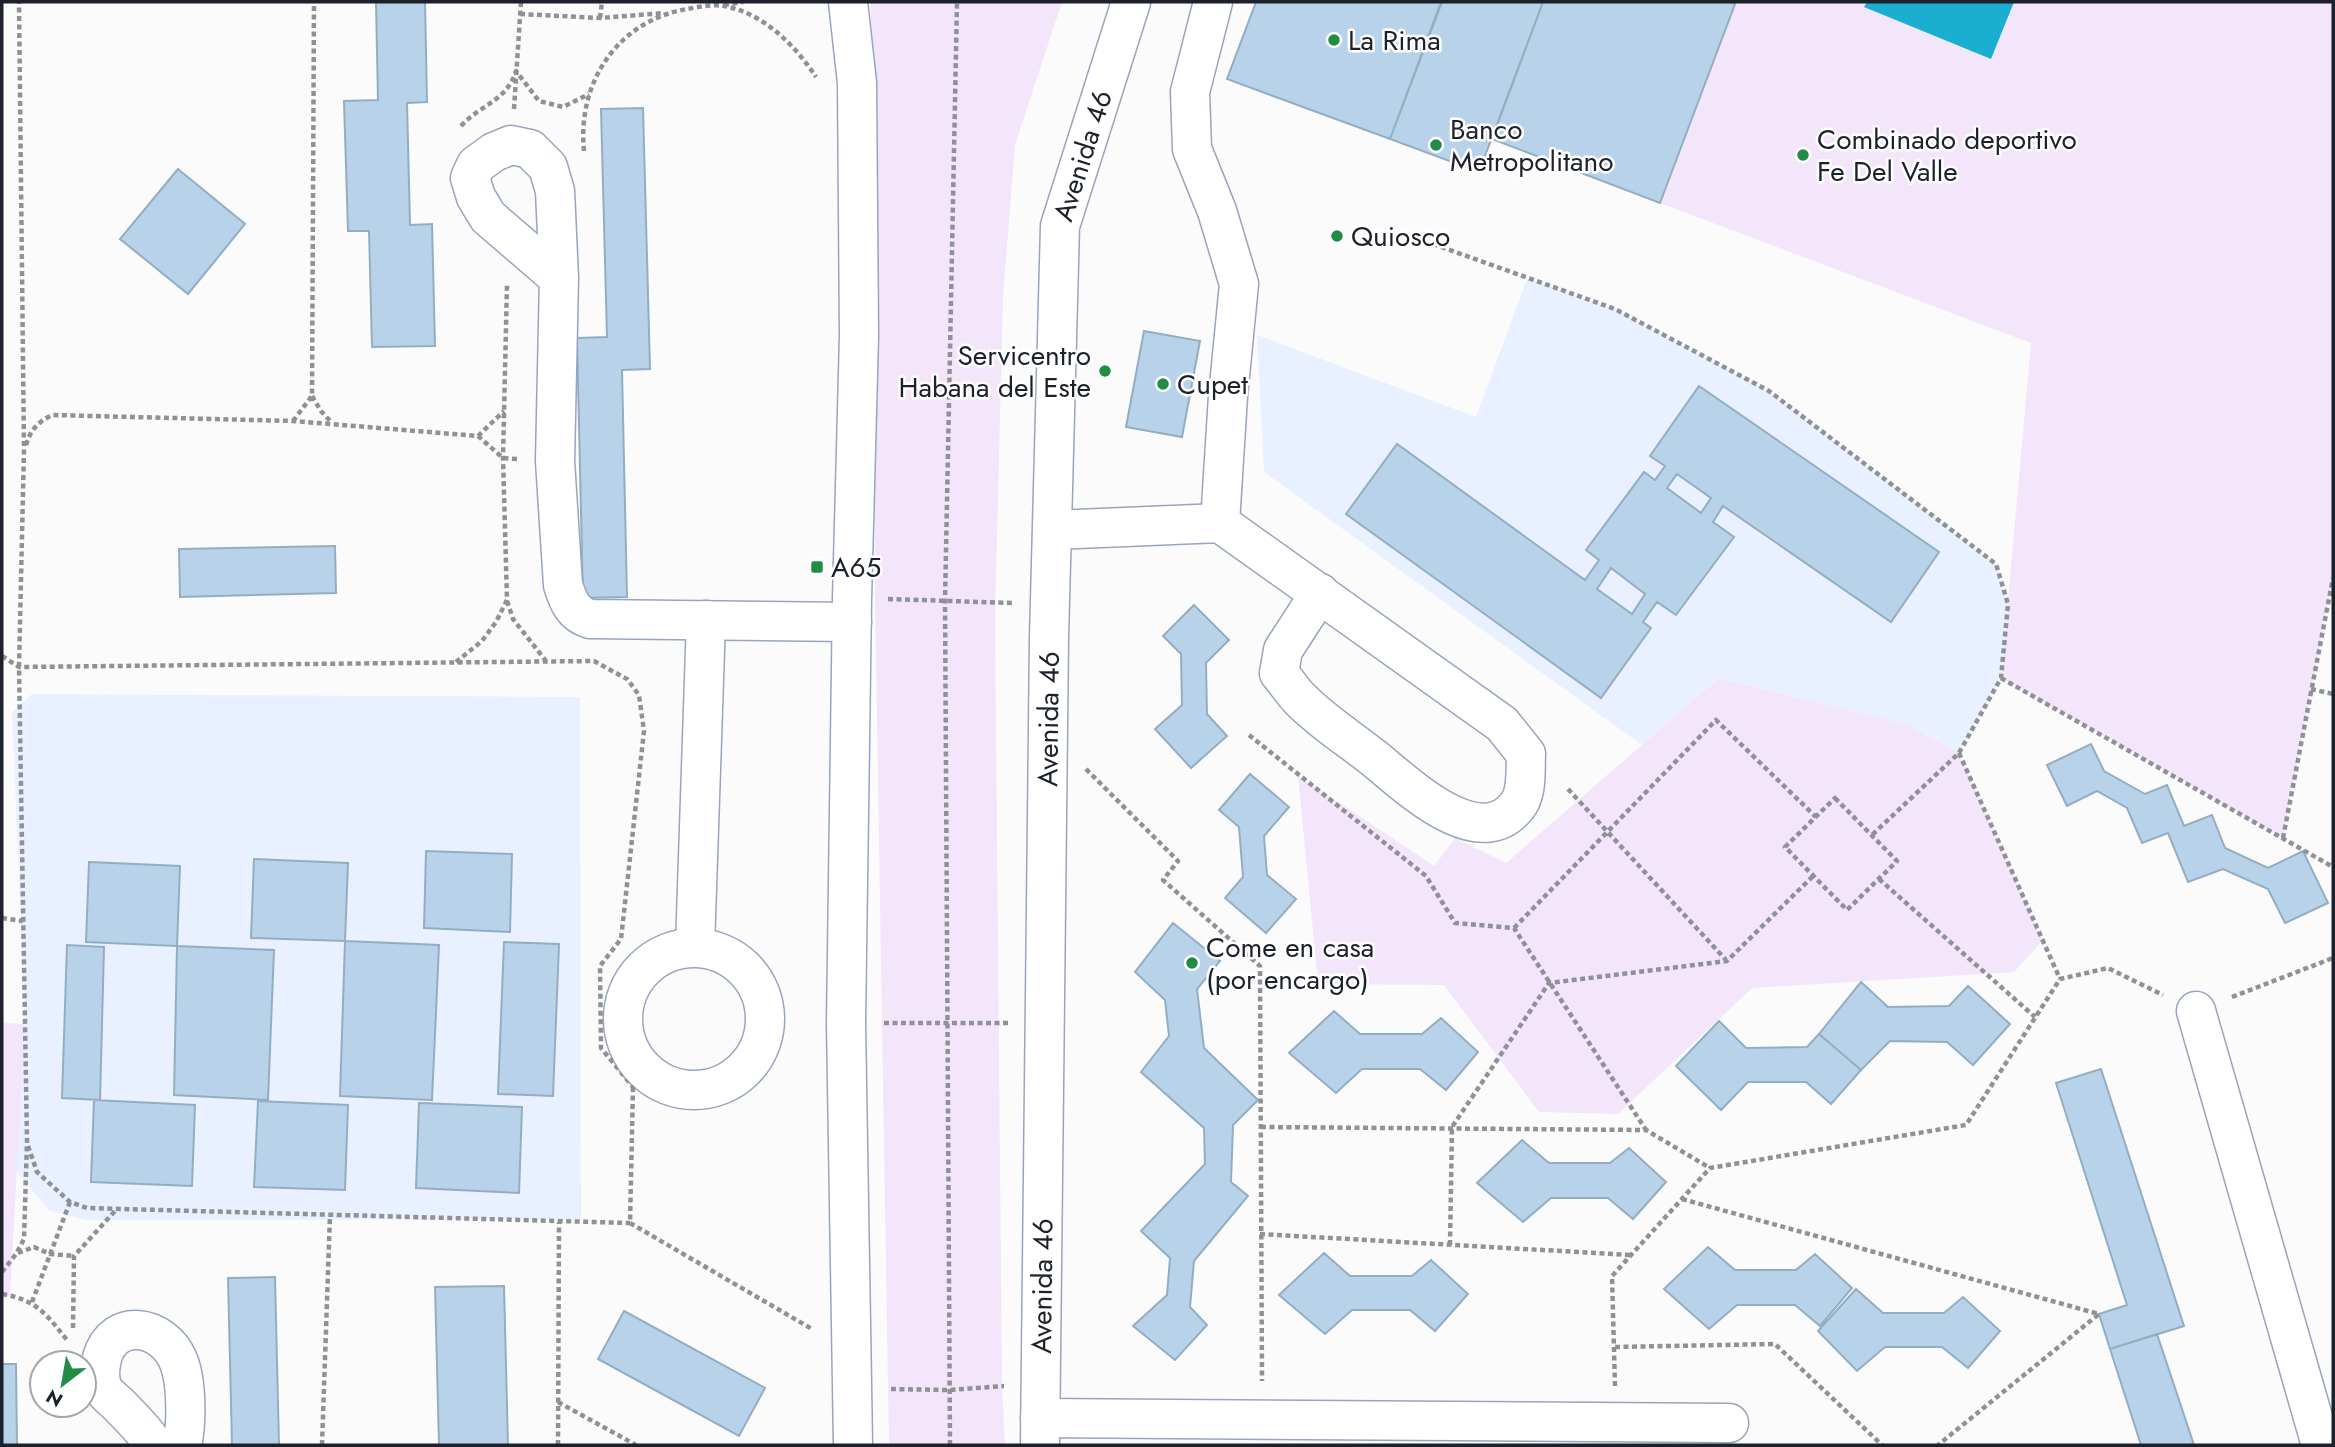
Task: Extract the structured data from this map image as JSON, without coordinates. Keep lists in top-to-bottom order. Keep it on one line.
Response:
{"streets":{"street":["Avenida 46"]},"places":{"other":["La Rima","Banco Metropolitano","Combinado deportivo Fe Del Valle","Quiosco","Servicentro Habana del Este","Cupet","Come en casa (por encargo)"],"transit":["A65"]},"north":"bottom left"}
